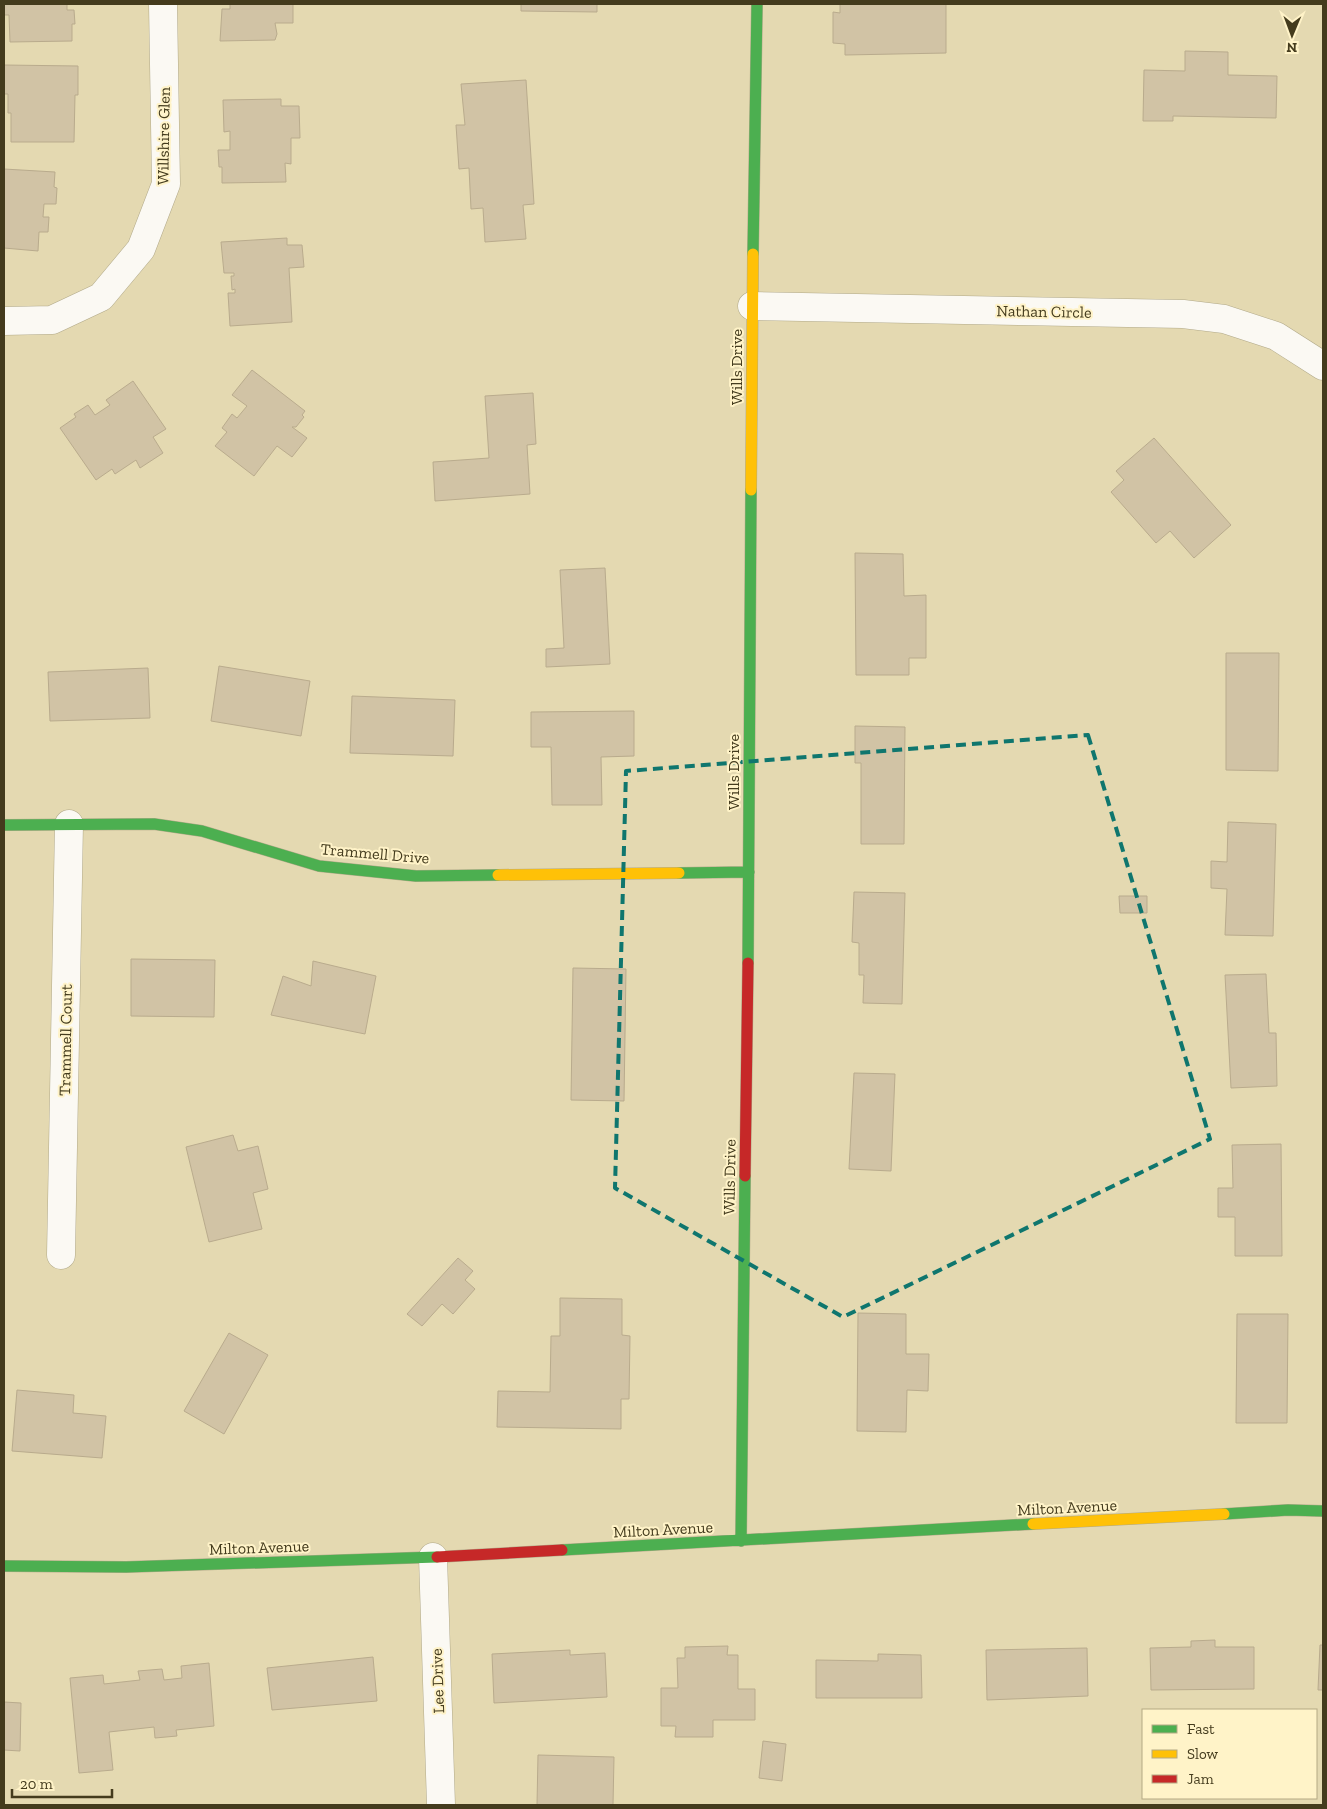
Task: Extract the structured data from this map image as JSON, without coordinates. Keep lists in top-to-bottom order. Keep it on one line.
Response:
{"streets":{"street":["Willshire Glen","Nathan Circle","Wills Drive","Trammell Drive","Trammell Court","Milton Avenue","Lee Drive"]},"crossings":[["Nathan Circle","Wills Drive"],["Wills Drive","Trammell Drive"],["Wills Drive","Milton Avenue"],["Trammell Drive","Trammell Court"],["Milton Avenue","Lee Drive"]],"legend":["Fast","Slow","Jam"],"scale_bar":"20 m","north":"bottom"}
